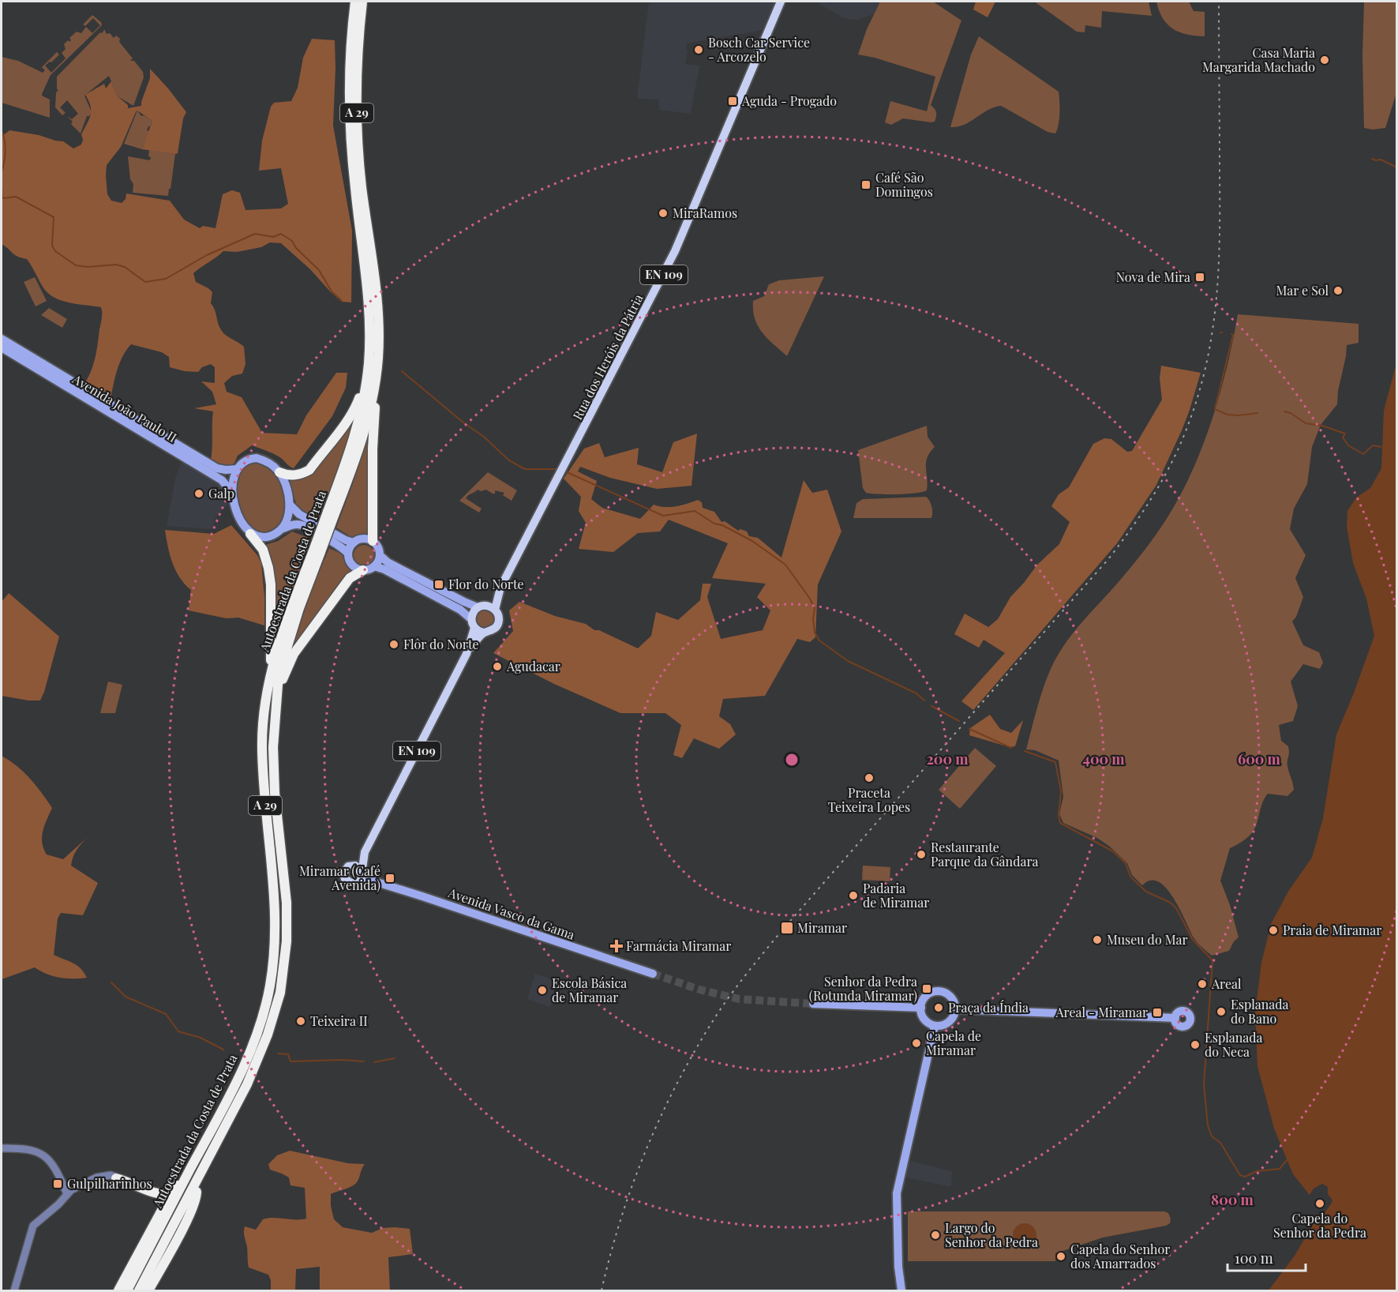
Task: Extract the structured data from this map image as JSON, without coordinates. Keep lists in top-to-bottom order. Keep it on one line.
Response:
{"streets":{"highway":["A 29","Autoestrada da Costa de Prata"],"main road":["EN 109","Rua dos Heróis da Pátria","Avenida João Paulo II","Avenida Vasco da Gama"]},"crossings":[["A 29","Autoestrada da Costa de Prata"],["Rua dos Heróis da Pátria","Avenida Vasco da Gama"]],"places":{"other":["Bosch Car Service - Arcozelo","Casa Maria Margarida Machado","MiraRamos","Mar e Sol","Galp","Flôr do Norte","Agudacar","Praceta Teixeira Lopes","Restaurante Parque da Gândara","Padaria de Miramar","Praia de Miramar","Museu do Mar","Areal","Escola Básica de Miramar","Praça da Índia","Esplanada do Bano","Teixeira II","Capela de Miramar","Esplanada do Neca","Capela do Senhor da Pedra","Largo do Senhor da Pedra","Capela do Senhor dos Amarrados"],"transit":["Aguda - Progado","Café São Domingos","Nova de Mira","Flor do Norte","Miramar (Café Avenida)","Miramar","Senhor da Pedra (Rotunda Miramar)","Areal - Miramar","Gulpilharinhos"],"health":["Farmácia Miramar"]},"scale_bar":"100 m","rings":["200 m","400 m","600 m","800 m"]}
